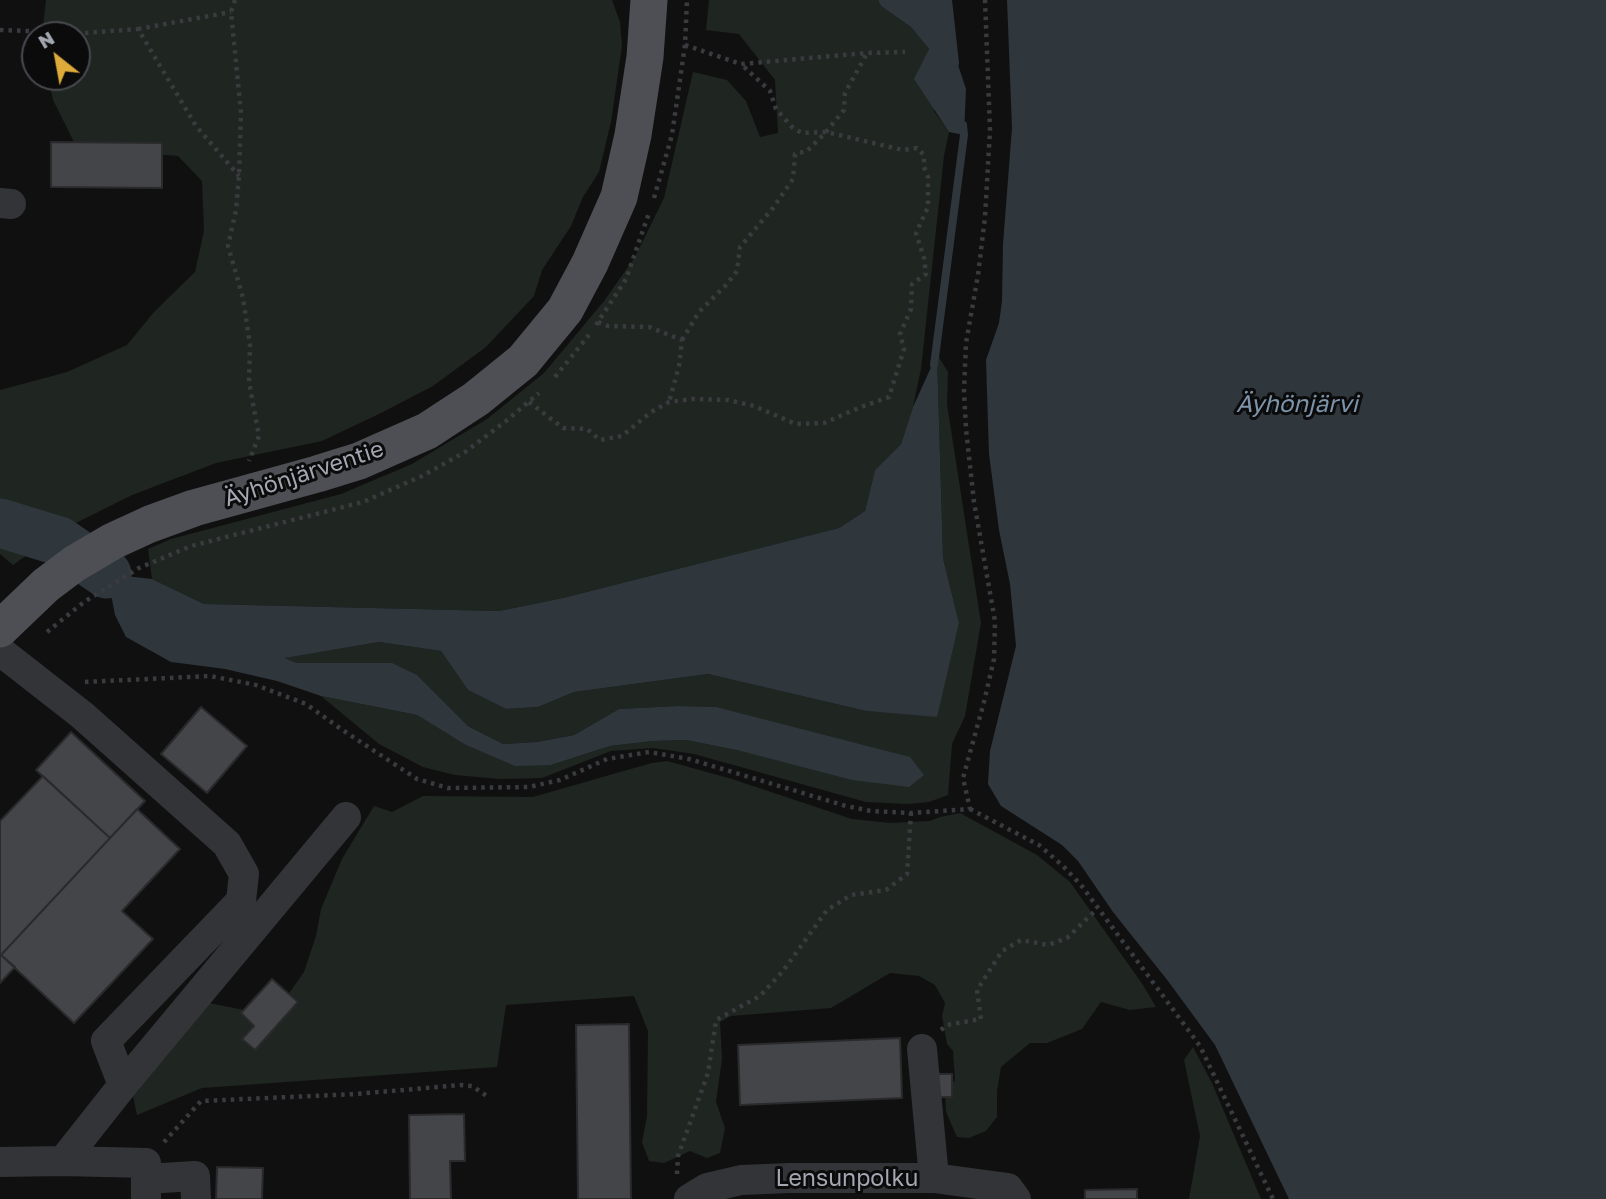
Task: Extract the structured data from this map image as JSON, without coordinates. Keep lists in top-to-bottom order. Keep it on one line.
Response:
{"streets":{"main road":["Äyhönjärventie"],"street":["Lensunpolku"]},"water":["Äyhönjärvi"],"north":"top left"}
